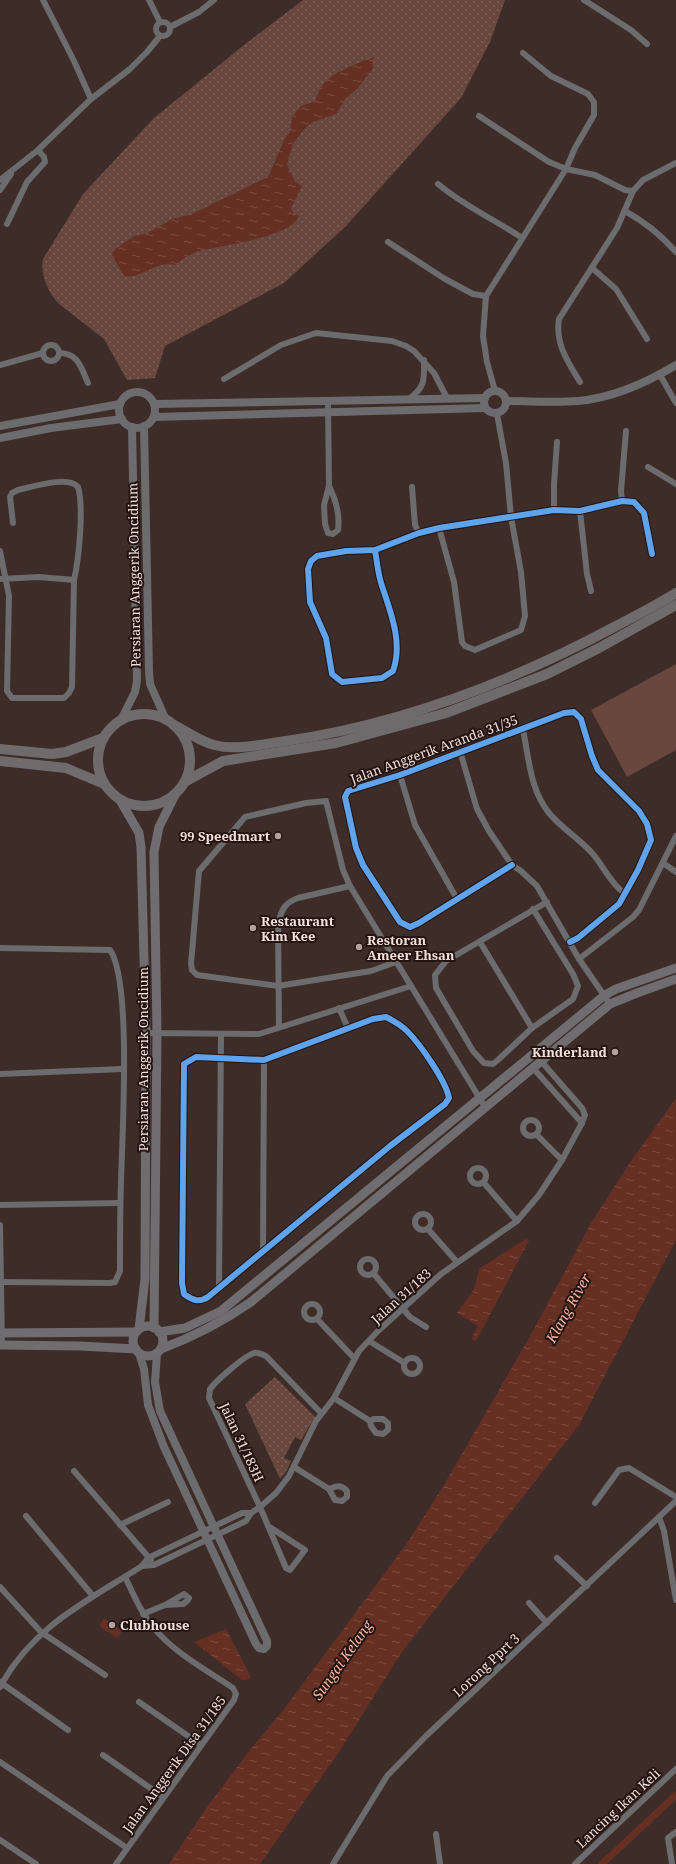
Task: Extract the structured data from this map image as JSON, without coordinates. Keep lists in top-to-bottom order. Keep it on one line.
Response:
{"streets":{"main road":["Persiaran Anggerik Oncidium"],"street":["Jalan Anggerik Aranda 31/35","Jalan 31/183","Jalan 31/183H","Lorong Pprt 3","Jalan Anggerik Disa 31/185","Lancing Ikan Keli"]},"crossings":[["Jalan 31/183","Jalan 31/183H"]],"water":["Klang River","Sungai Kelang"],"places":["99 Speedmart","Restaurant Kim Kee","Restoran Ameer Ehsan","Kinderland","Clubhouse"]}
